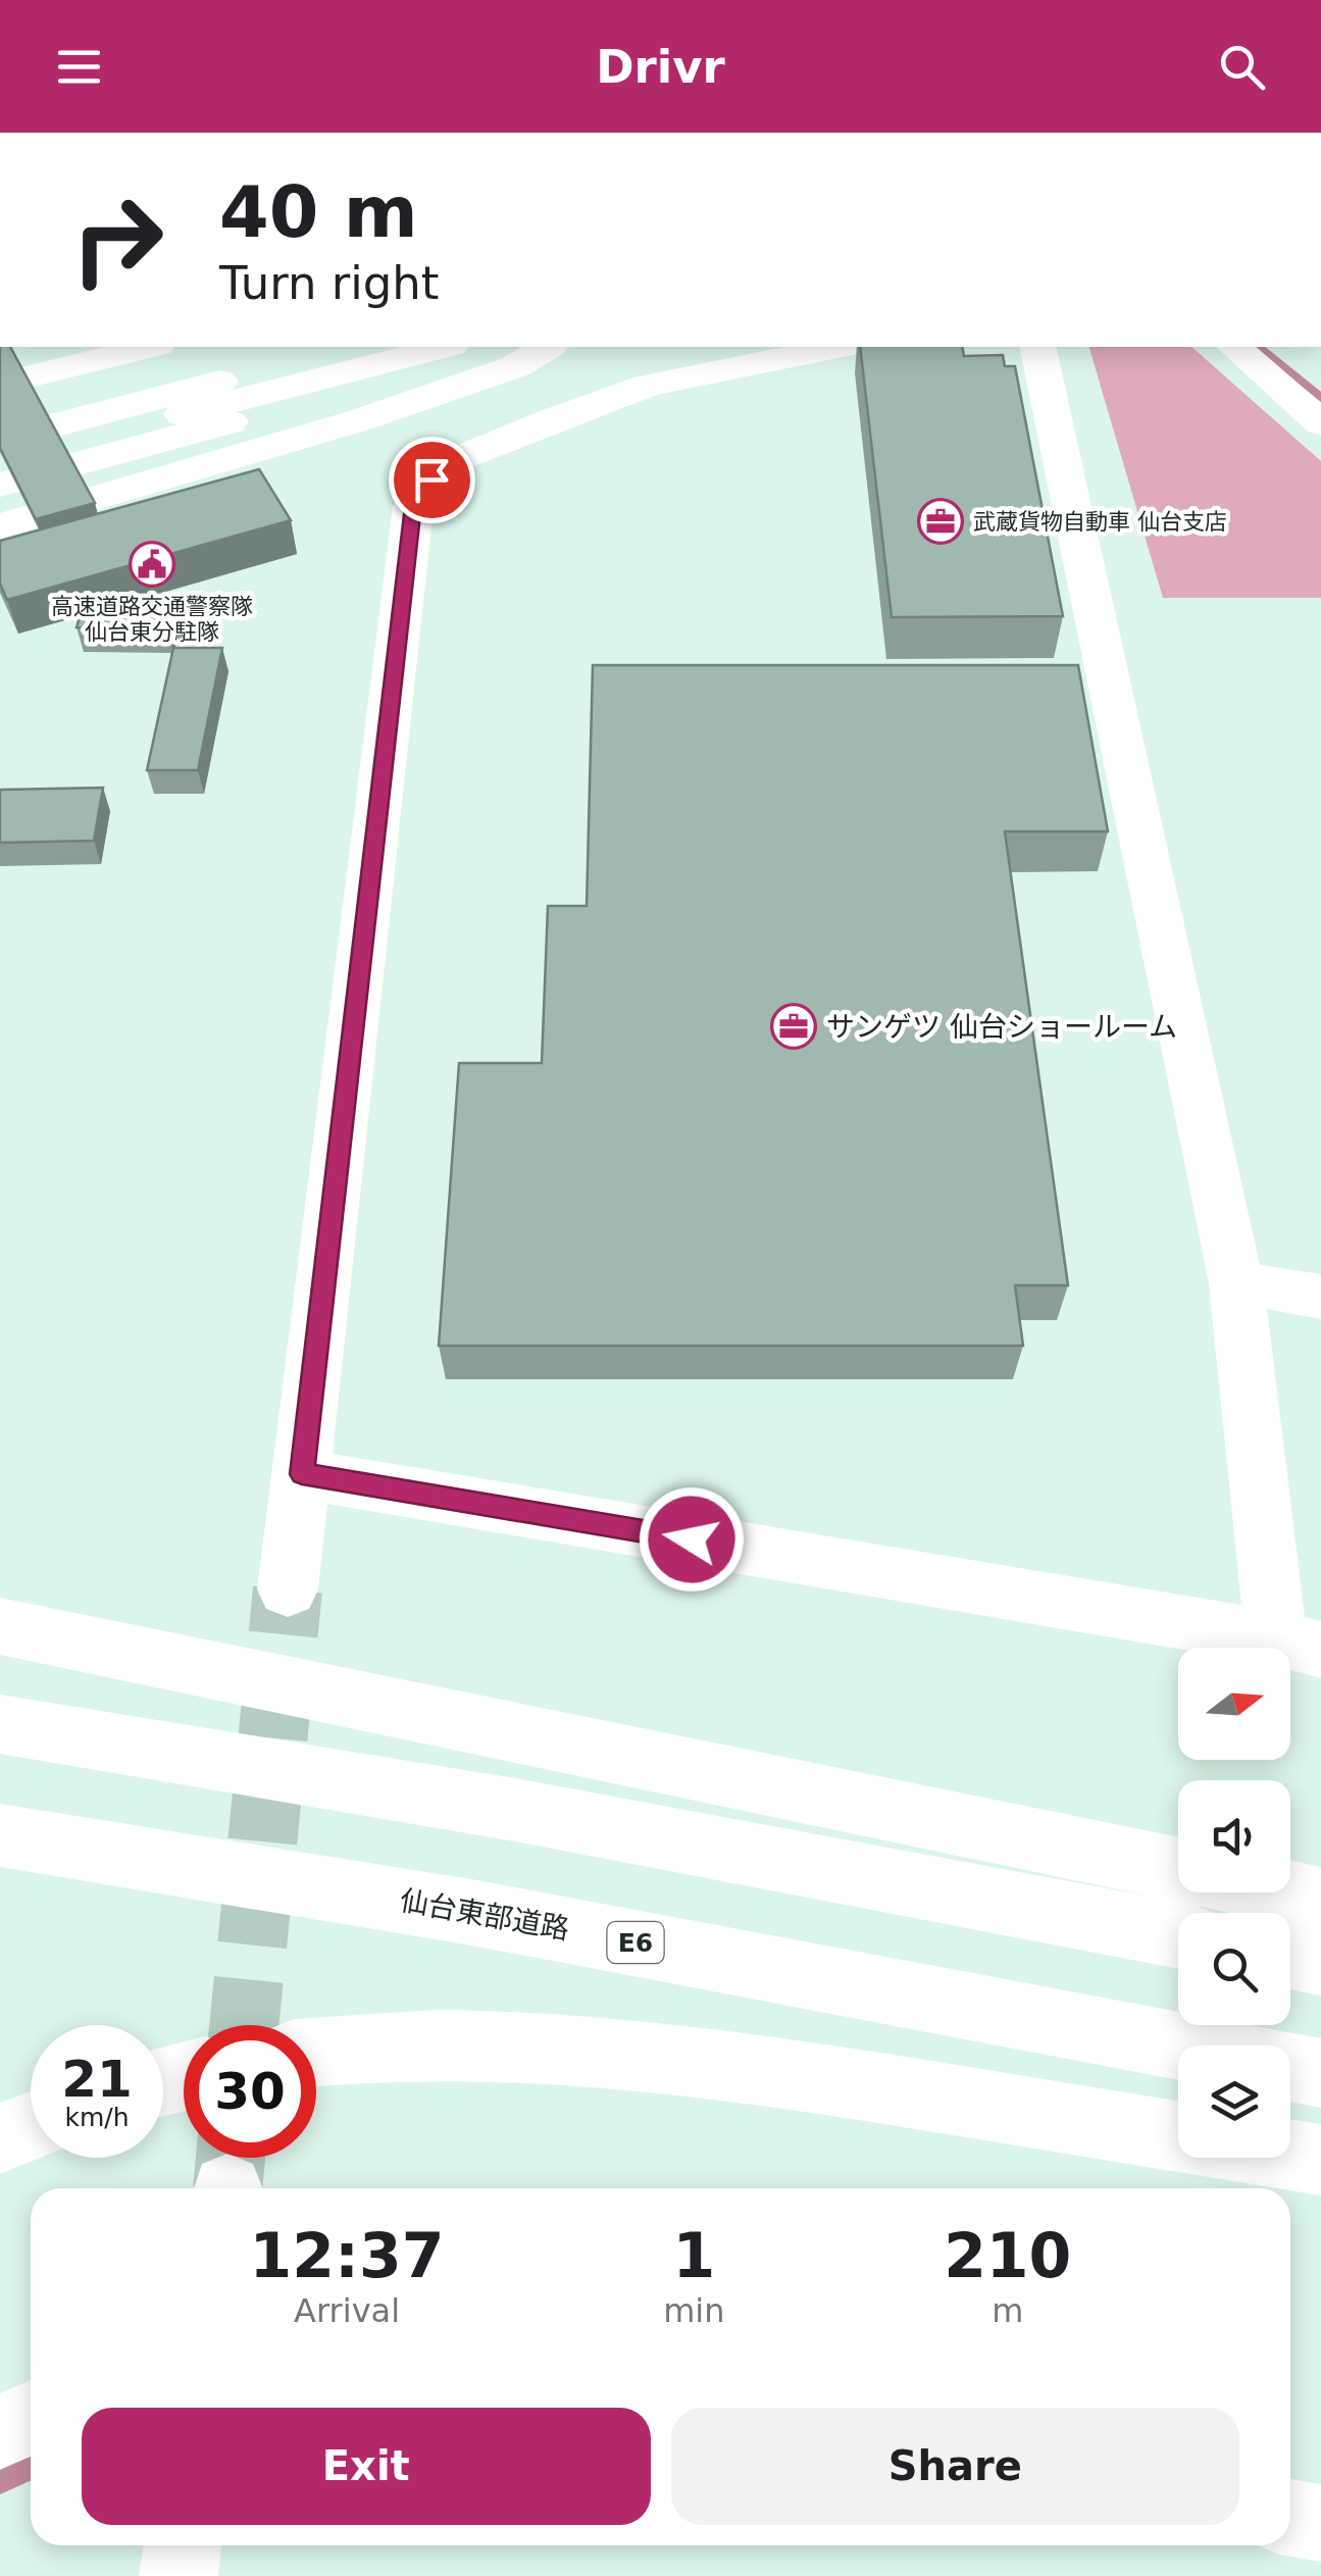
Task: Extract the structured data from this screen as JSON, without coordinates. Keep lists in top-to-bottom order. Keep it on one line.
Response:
{"streets":{"main road":["仙台東部道路","E6"]},"places":{"office":["武蔵貨物自動車 仙台支店","サンゲツ 仙台ショールーム"],"public building":["高速道路交通警察隊 仙台東分駐隊"]},"north":"right","page":{"header":"Drivr","turn":["40 m","Turn right"],"speed":"21 km/h","limit":"30","eta":["12:37","Arrival","1","min","210","m"],"buttons":["Exit","Share"]}}
